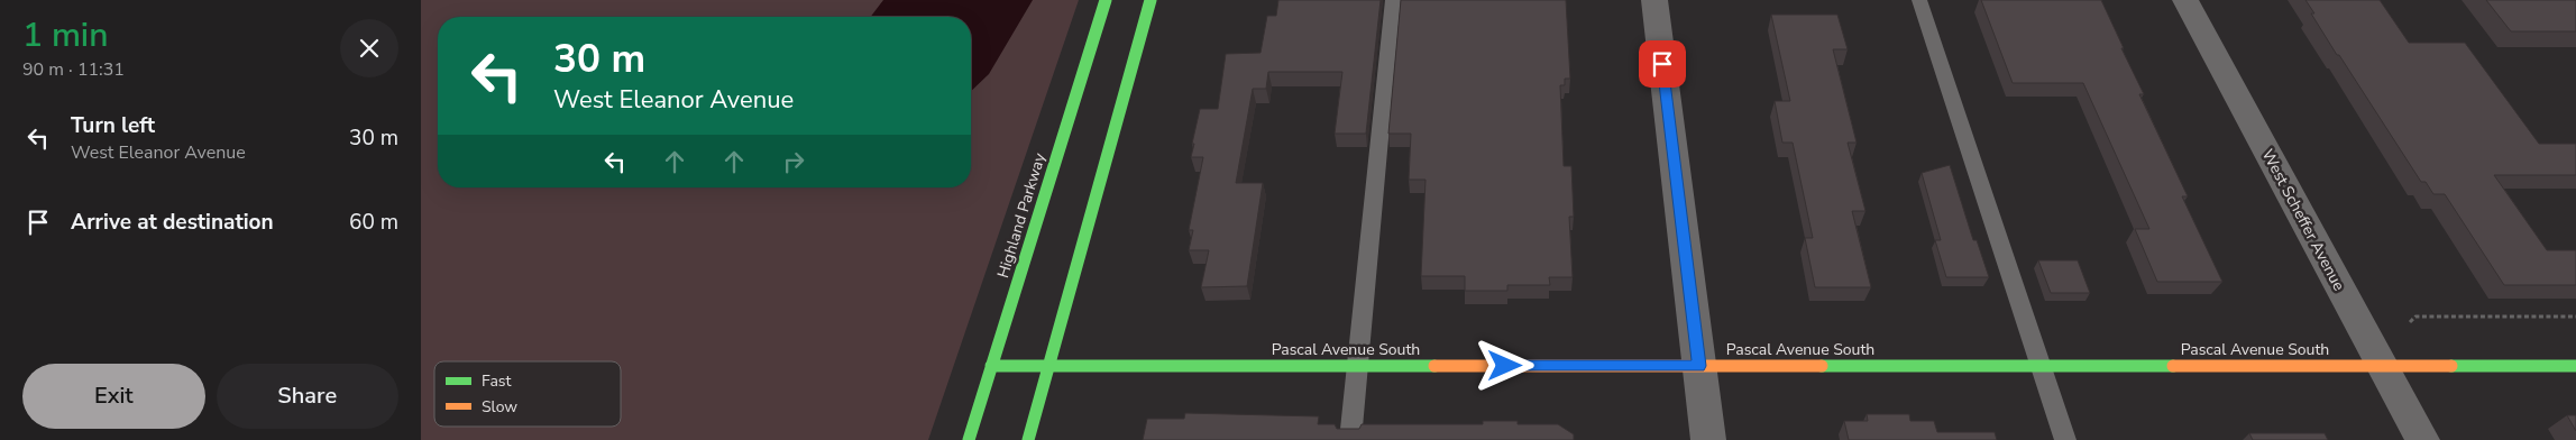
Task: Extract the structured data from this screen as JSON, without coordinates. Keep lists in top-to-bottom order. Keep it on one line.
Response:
{"streets":{"street":["Highland Parkway","West Scheffer Avenue","Pascal Avenue South"]},"crossings":[["Highland Parkway","Pascal Avenue South"],["West Scheffer Avenue","Pascal Avenue South"]],"legend":["Fast","Slow"],"page":{"heading":["1 min","90 m · 11:31"],"turn":["30 m","West Eleanor Avenue"],"list":[{"name":"Turn left","note":"West Eleanor Avenue","value":"30 m"},{"name":"Arrive at destination","value":"60 m"}],"buttons":["Exit","Share"]}}
